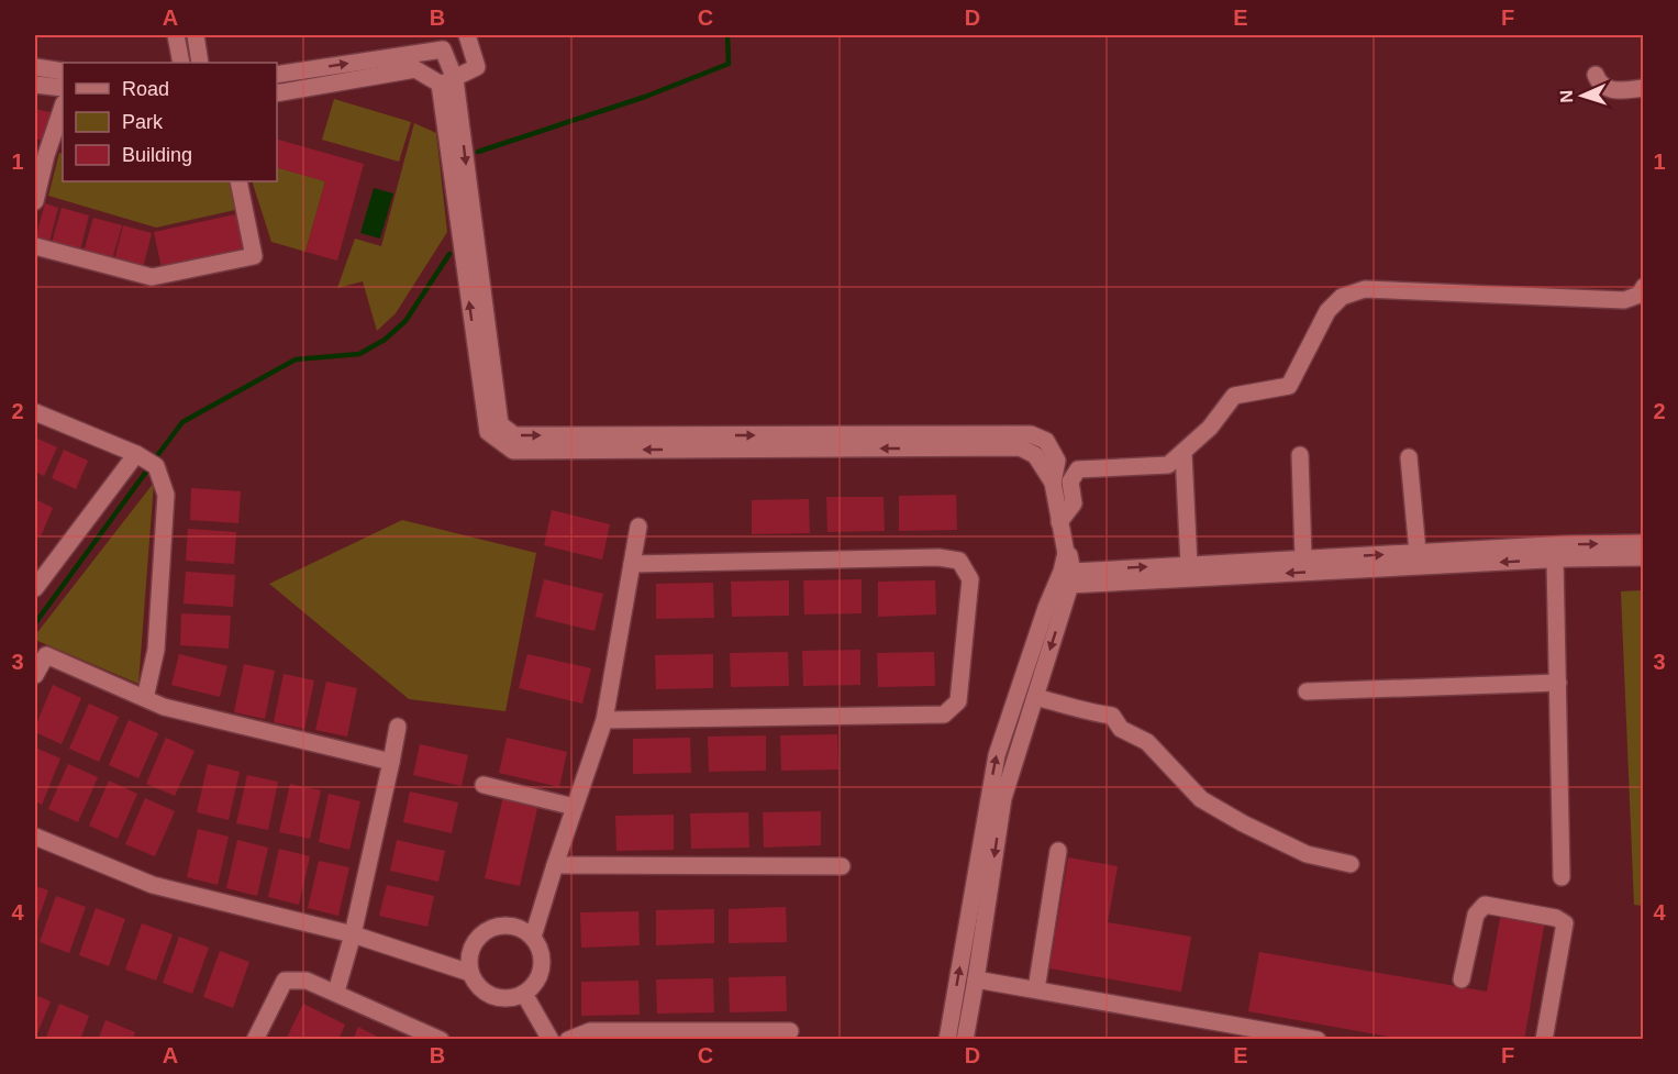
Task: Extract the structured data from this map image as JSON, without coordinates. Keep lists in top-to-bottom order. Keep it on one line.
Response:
{"legend":["Road","Park","Building"],"north":"left","grid":{"columns":["A","B","C","D","E","F"],"rows":["1","2","3","4"]}}
